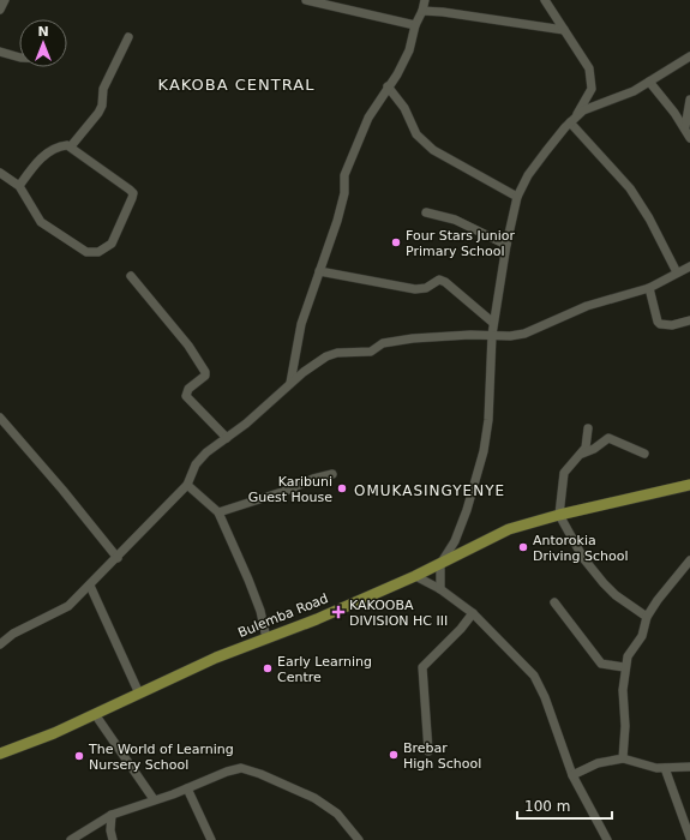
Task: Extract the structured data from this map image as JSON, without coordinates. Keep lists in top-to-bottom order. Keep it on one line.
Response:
{"streets":{"main road":["Bulemba Road"]},"districts":["KAKOBA CENTRAL","OMUKASINGYENYE"],"places":{"other":["Four Stars Junior Primary School","Karibuni Guest House","Antorokia Driving School","Early Learning Centre","Brebar High School","The World of Learning Nursery School"],"health":["KAKOOBA DIVISION HC III"]},"scale_bar":"100 m","north":"top"}
